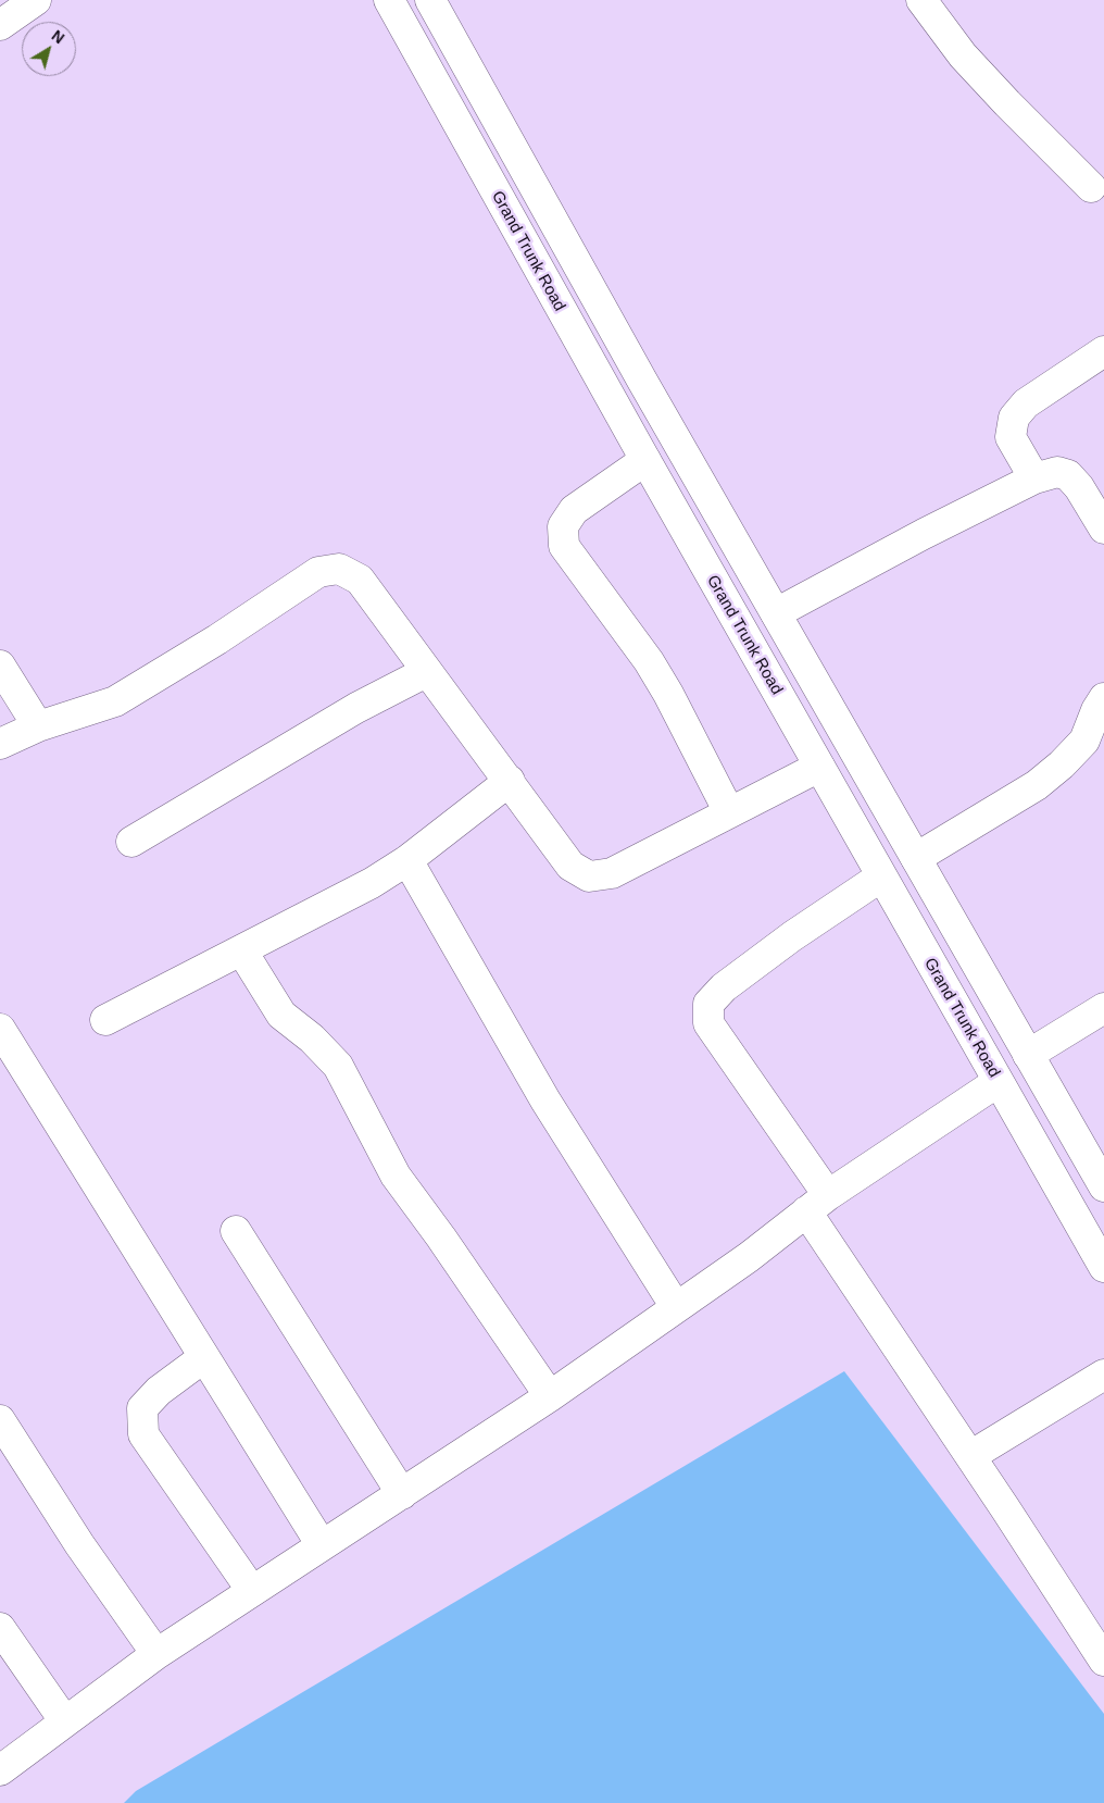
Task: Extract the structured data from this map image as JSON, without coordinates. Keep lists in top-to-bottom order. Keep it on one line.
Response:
{"streets":{"street":["Grand Trunk Road"]},"north":"top right"}
